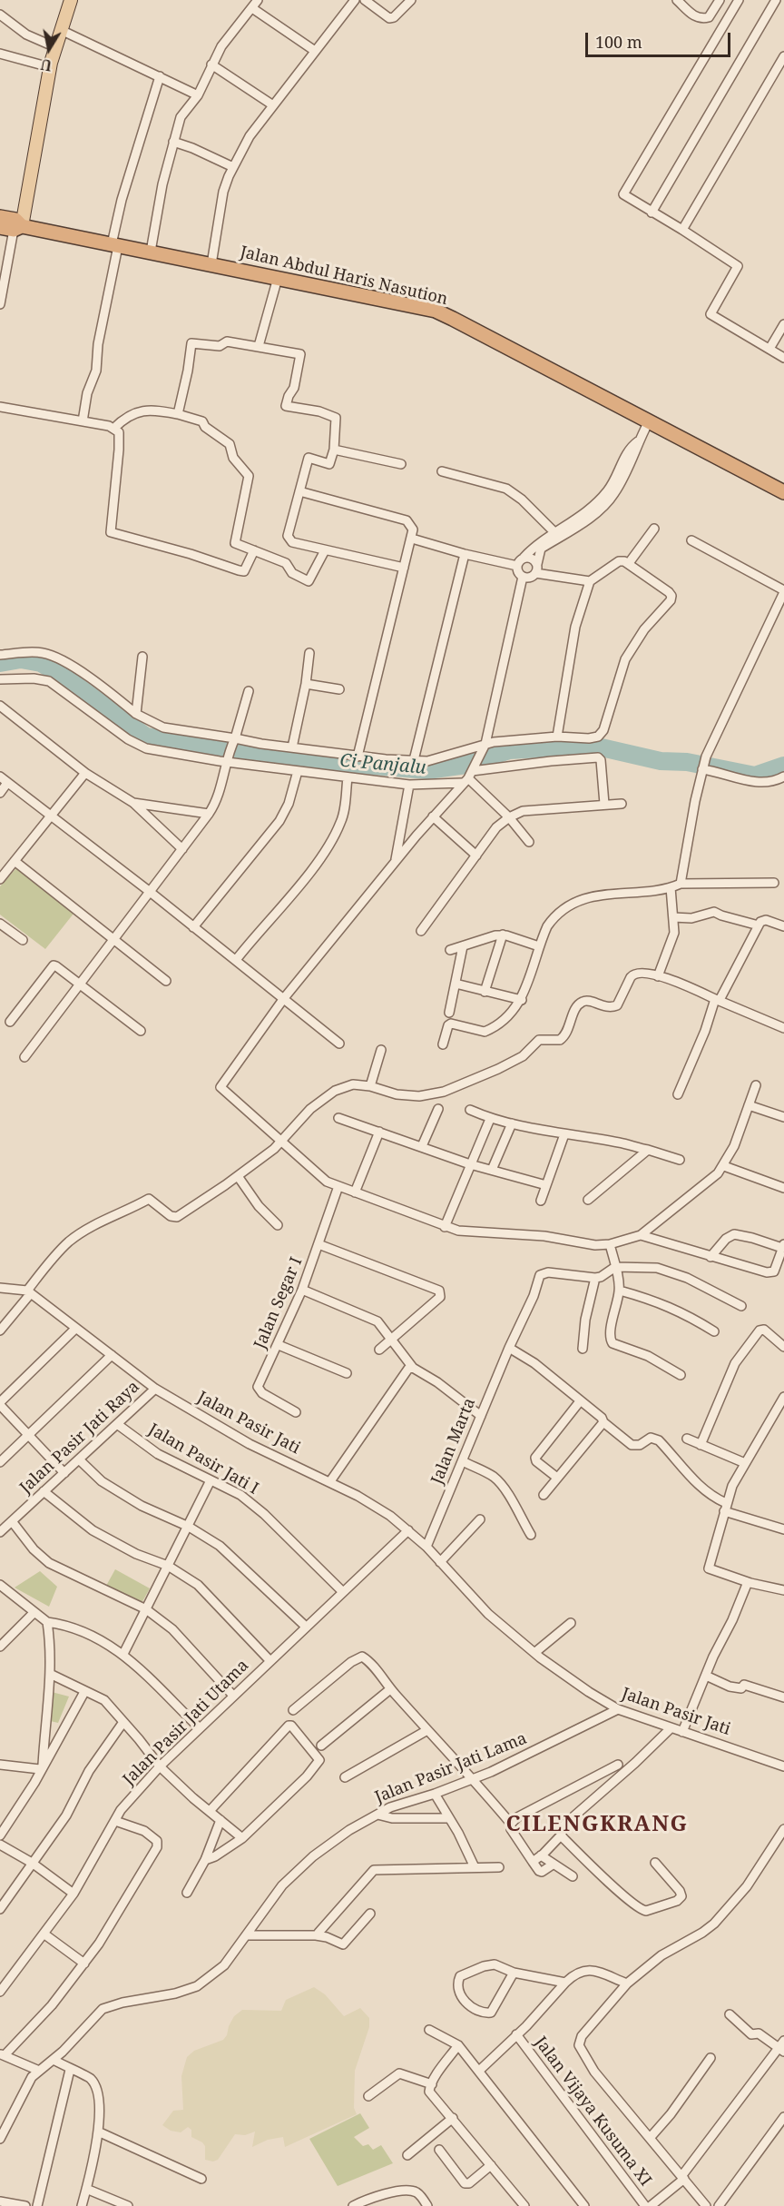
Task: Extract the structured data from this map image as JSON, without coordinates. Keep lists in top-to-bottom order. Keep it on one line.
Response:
{"streets":{"highway":["Jalan Abdul Haris Nasution"],"street":["Jalan Segar I","Jalan Pasir Jati","Jalan Pasir Jati Raya","Jalan Marta","Jalan Pasir Jati I","Jalan Pasir Jati Utama","Jalan Pasir Jati Lama","Jalan Vijaya Kusuma XI"]},"crossings":[["Jalan Pasir Jati","Jalan Pasir Jati Raya"],["Jalan Pasir Jati","Jalan Marta"],["Jalan Pasir Jati","Jalan Pasir Jati Utama"],["Jalan Pasir Jati","Jalan Pasir Jati Lama"],["Jalan Pasir Jati Raya","Jalan Pasir Jati I"],["Jalan Pasir Jati I","Jalan Pasir Jati Utama"]],"districts":["CILENGKRANG"],"water":["Ci Panjalu"],"scale_bar":"100 m","north":"bottom"}
